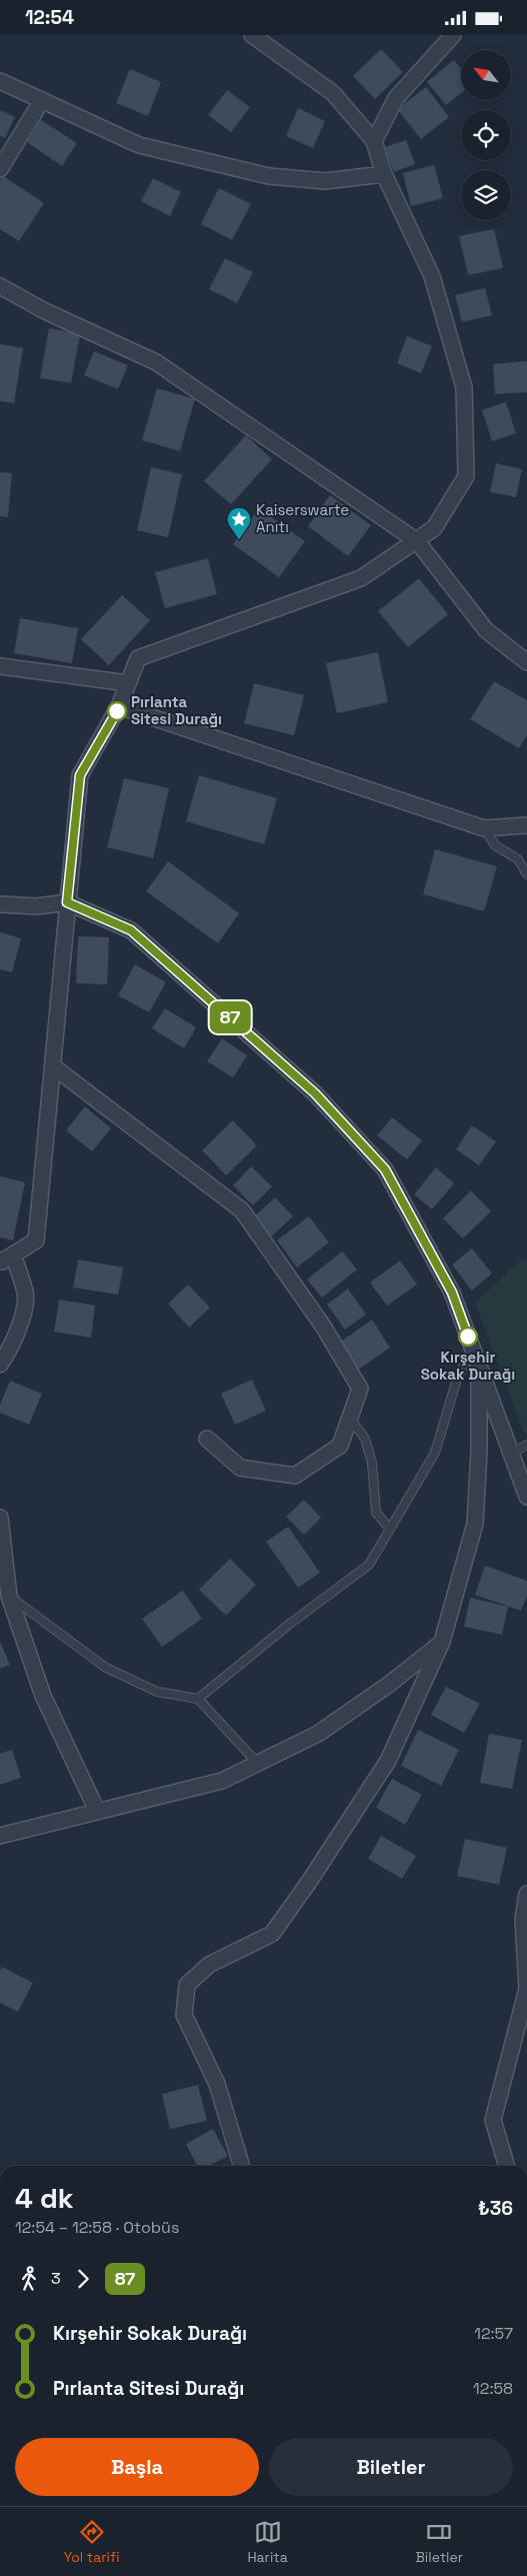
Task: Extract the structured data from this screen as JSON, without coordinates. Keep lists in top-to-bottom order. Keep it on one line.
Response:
{"places":{"place":["Kaiserswarte Anıtı"],"other":["Pırlanta Sitesi Durağı","Kırşehir Sokak Durağı"]},"lines":["bus line 87"],"north":"top left","page":{"status":"12:54","on_map":"87","heading":["4 dk","12:54 – 12:58 · Otobüs","₺36"],"legs":["3","87"],"list":[{"name":"Kırşehir Sokak Durağı","value":"12:57"},{"name":"Pırlanta Sitesi Durağı","value":"12:58"}],"buttons":["Başla","Biletler"],"tabs":["Yol tarifi","Harita","Biletler"]}}
